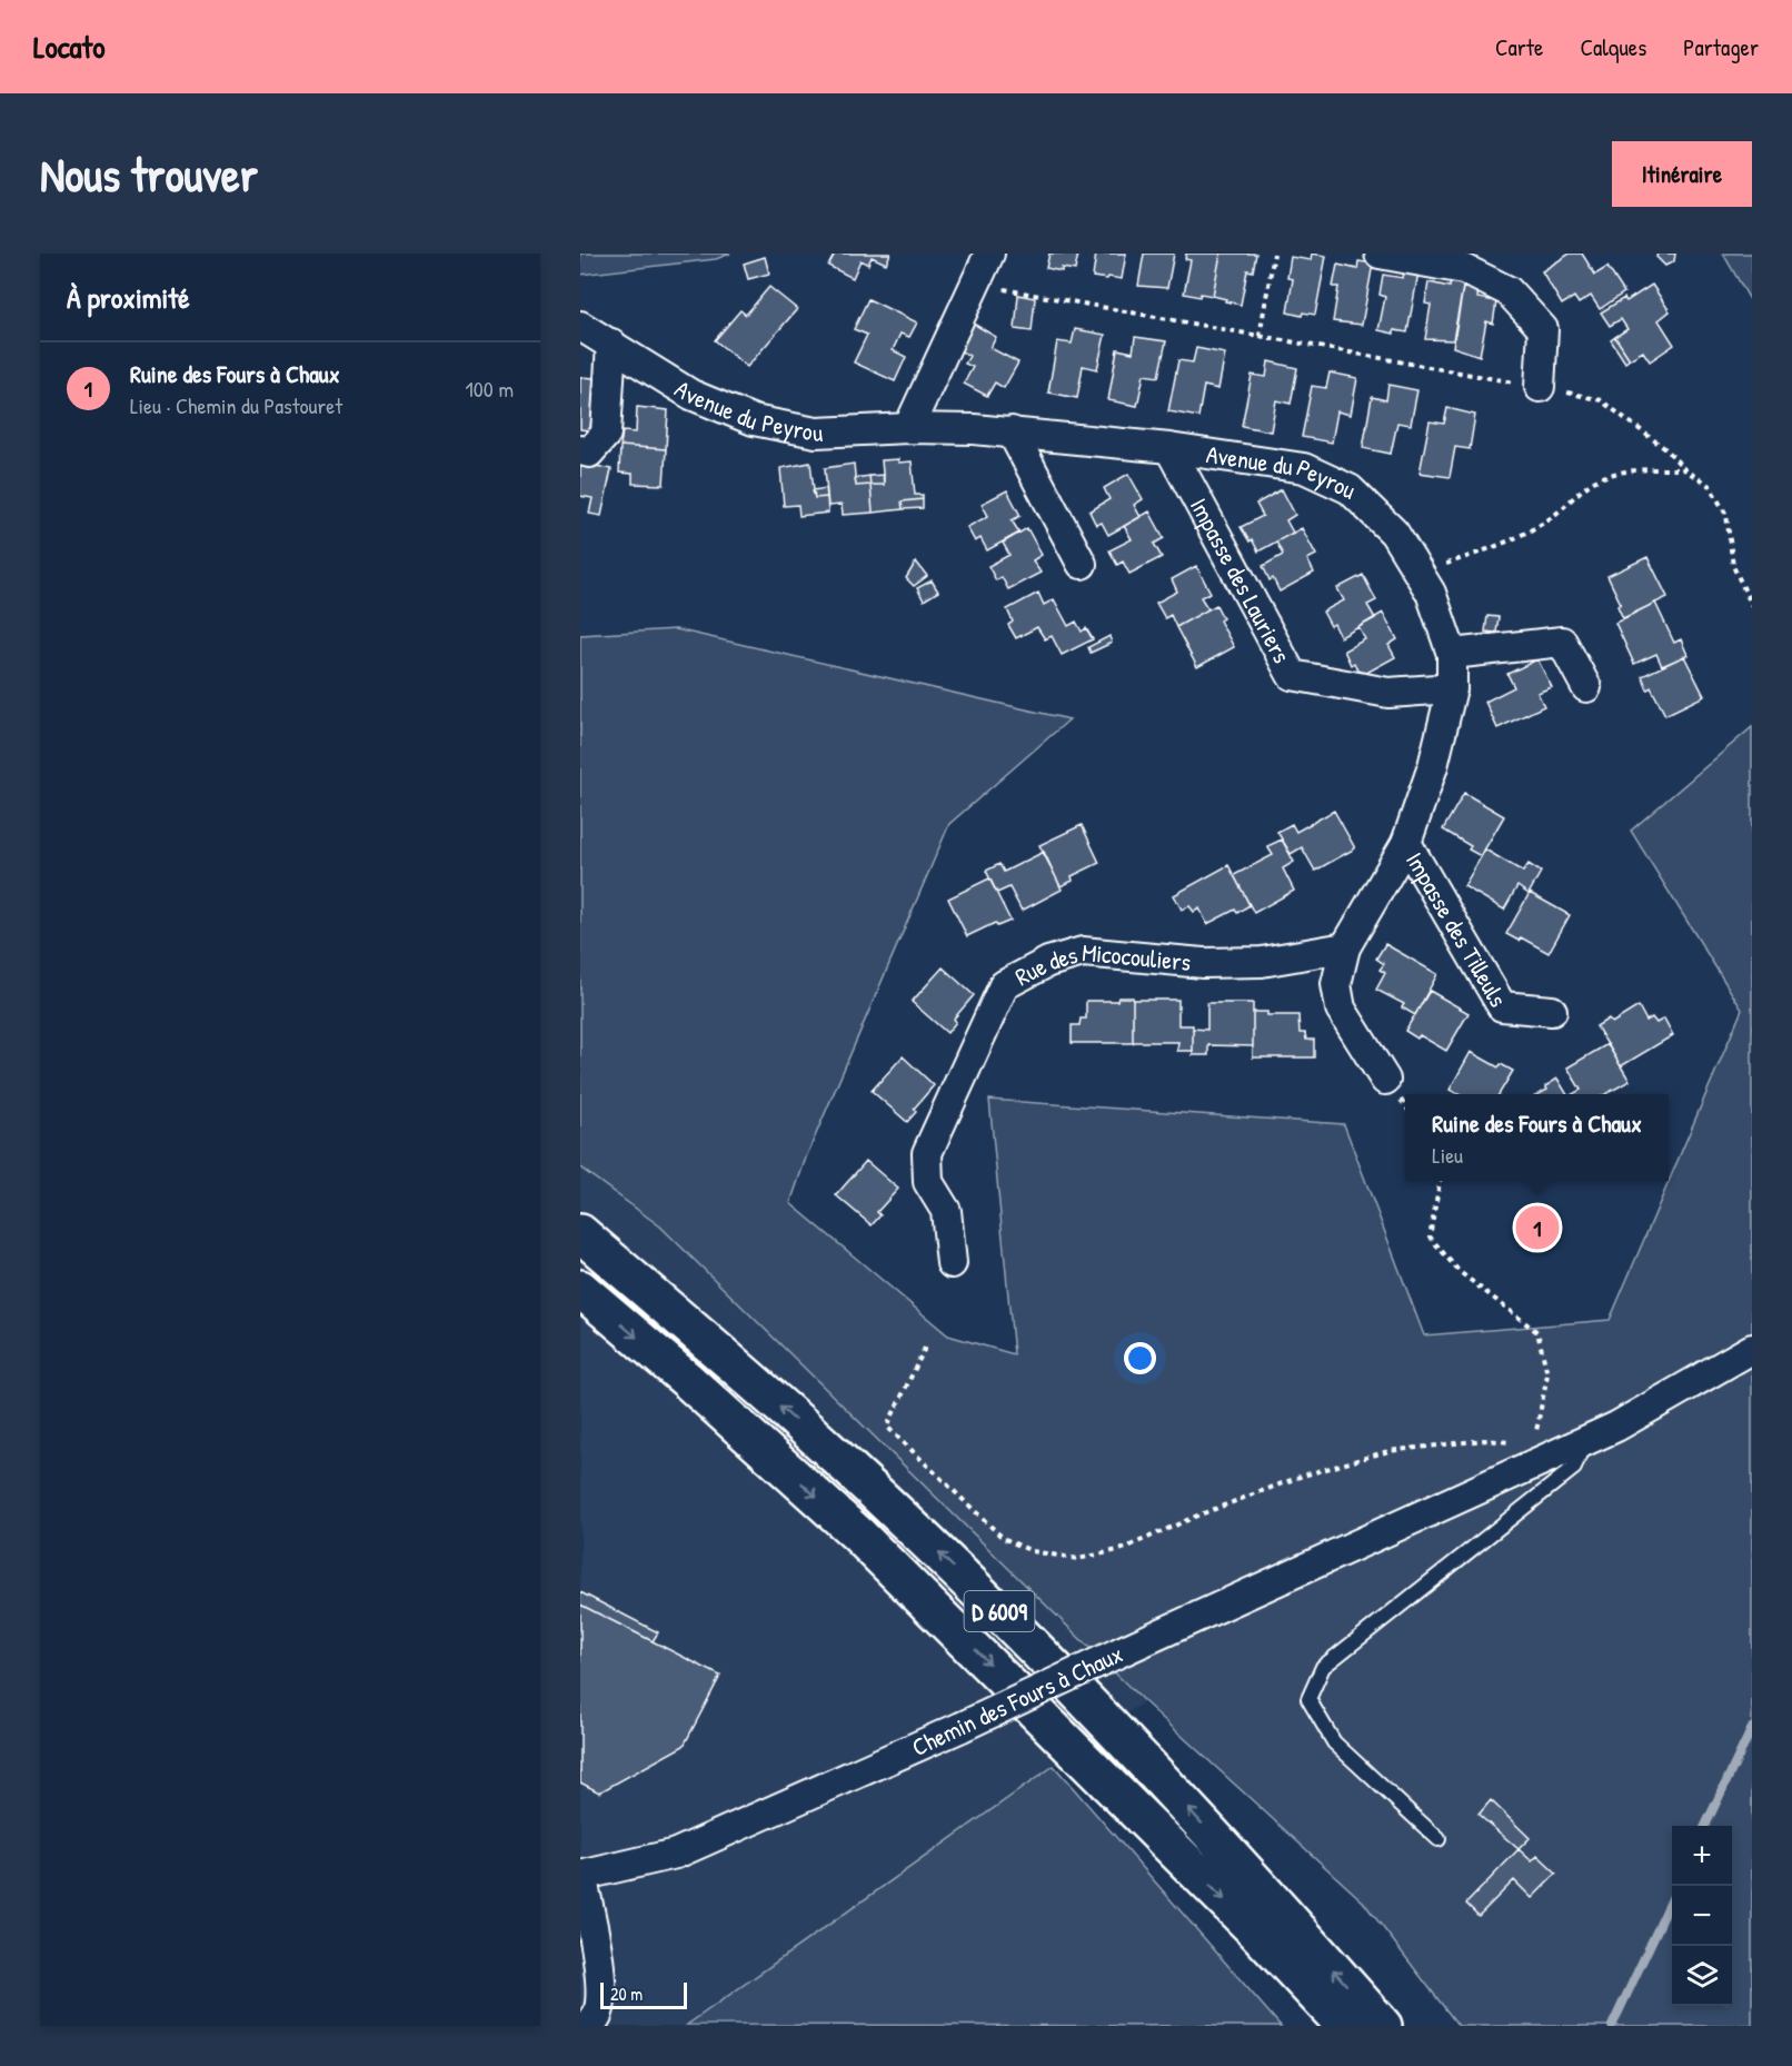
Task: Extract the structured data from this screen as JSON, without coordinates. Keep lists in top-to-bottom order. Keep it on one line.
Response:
{"streets":{"main road":["D 6009"],"street":["Avenue du Peyrou","Impasse des Lauriers","Impasse des Tilleuls","Rue des Micocouliers","Chemin des Fours à Chaux"]},"crossings":[["Avenue du Peyrou","Impasse des Lauriers"],["Avenue du Peyrou","Impasse des Tilleuls"],["Avenue du Peyrou","Rue des Micocouliers"]],"scale_bar":"20 m","page":{"header":"Locato","nav":["Carte","Calques","Partager"],"buttons":"Itinéraire","title":"Nous trouver","heading":"À proximité","list":[{"mark":"1","name":"Ruine des Fours à Chaux","note":"Lieu · Chemin du Pastouret","value":"100 m"}],"popup":["Ruine des Fours à Chaux","Lieu"],"pins":"1","map_buttons":["+","−"],"scale":"20 m"}}
